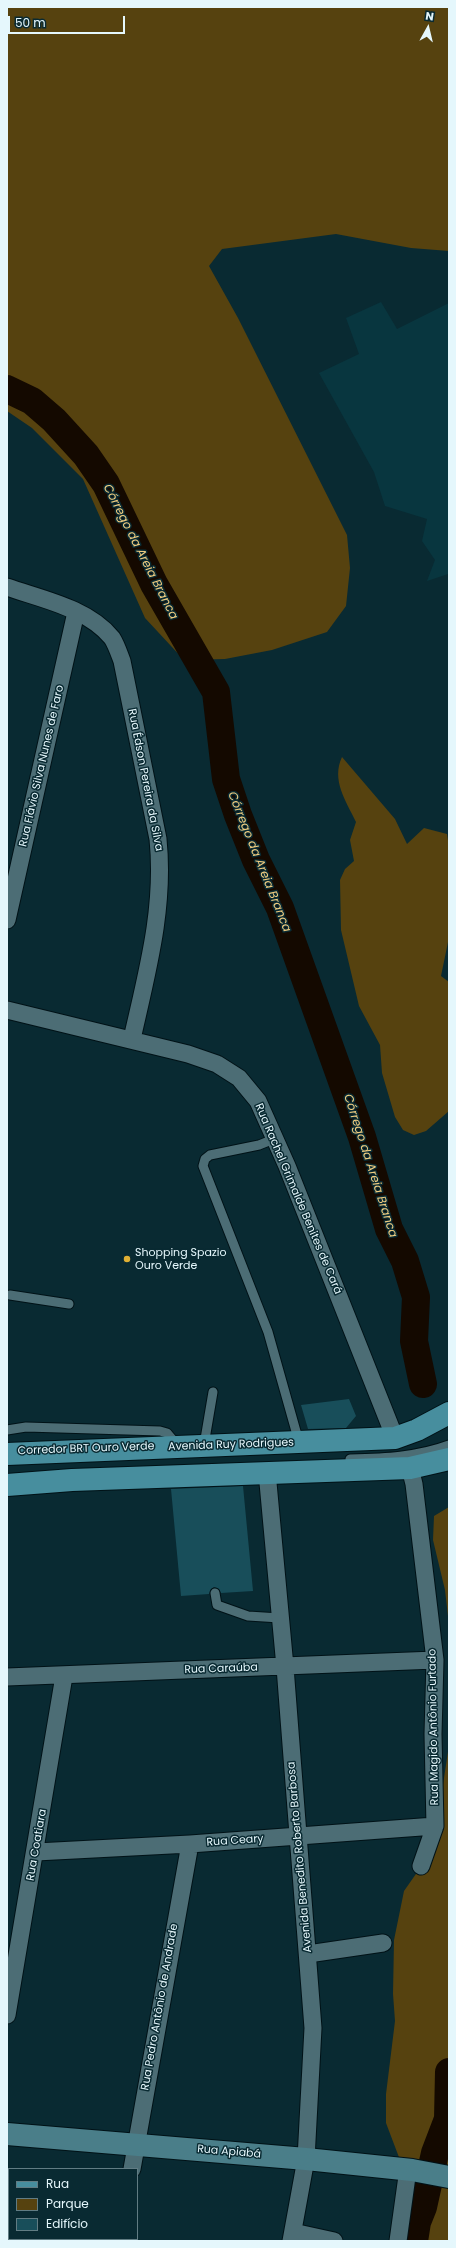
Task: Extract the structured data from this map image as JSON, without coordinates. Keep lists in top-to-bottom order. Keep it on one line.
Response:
{"streets":{"main road":["Avenida Ruy Rodrigues"],"street":["Rua Flávio Silva Nunes de Faro","Rua Édson Pereira da Silva","Rua Rachel Grimalde Benites de Cará","Rua Caraúba","Rua Magido Antônio Furtado","Rua Ceary","Rua Coatiara","Avenida Benedito Roberto Barbosa","Rua Pedro Antônio de Andrade","Rua Apiabá"],"lane":["Corredor BRT Ouro Verde"]},"crossings":[["Rua Flávio Silva Nunes de Faro","Rua Édson Pereira da Silva"],["Rua Édson Pereira da Silva","Rua Rachel Grimalde Benites de Cará"],["Rua Rachel Grimalde Benites de Cará","Avenida Ruy Rodrigues"],["Rua Rachel Grimalde Benites de Cará","Rua Magido Antônio Furtado"],["Avenida Ruy Rodrigues","Corredor BRT Ouro Verde"],["Avenida Ruy Rodrigues","Rua Magido Antônio Furtado"],["Avenida Ruy Rodrigues","Avenida Benedito Roberto Barbosa"],["Corredor BRT Ouro Verde","Avenida Benedito Roberto Barbosa"],["Rua Caraúba","Rua Magido Antônio Furtado"],["Rua Caraúba","Rua Coatiara"],["Rua Caraúba","Avenida Benedito Roberto Barbosa"],["Rua Magido Antônio Furtado","Rua Ceary"],["Rua Ceary","Rua Coatiara"],["Rua Ceary","Avenida Benedito Roberto Barbosa"],["Rua Ceary","Rua Pedro Antônio de Andrade"],["Avenida Benedito Roberto Barbosa","Rua Apiabá"],["Rua Pedro Antônio de Andrade","Rua Apiabá"]],"water":["Córrego da Areia Branca"],"places":["Shopping Spazio Ouro Verde"],"legend":["Rua","Parque","Edifício"],"scale_bar":"50 m","north":"top"}
